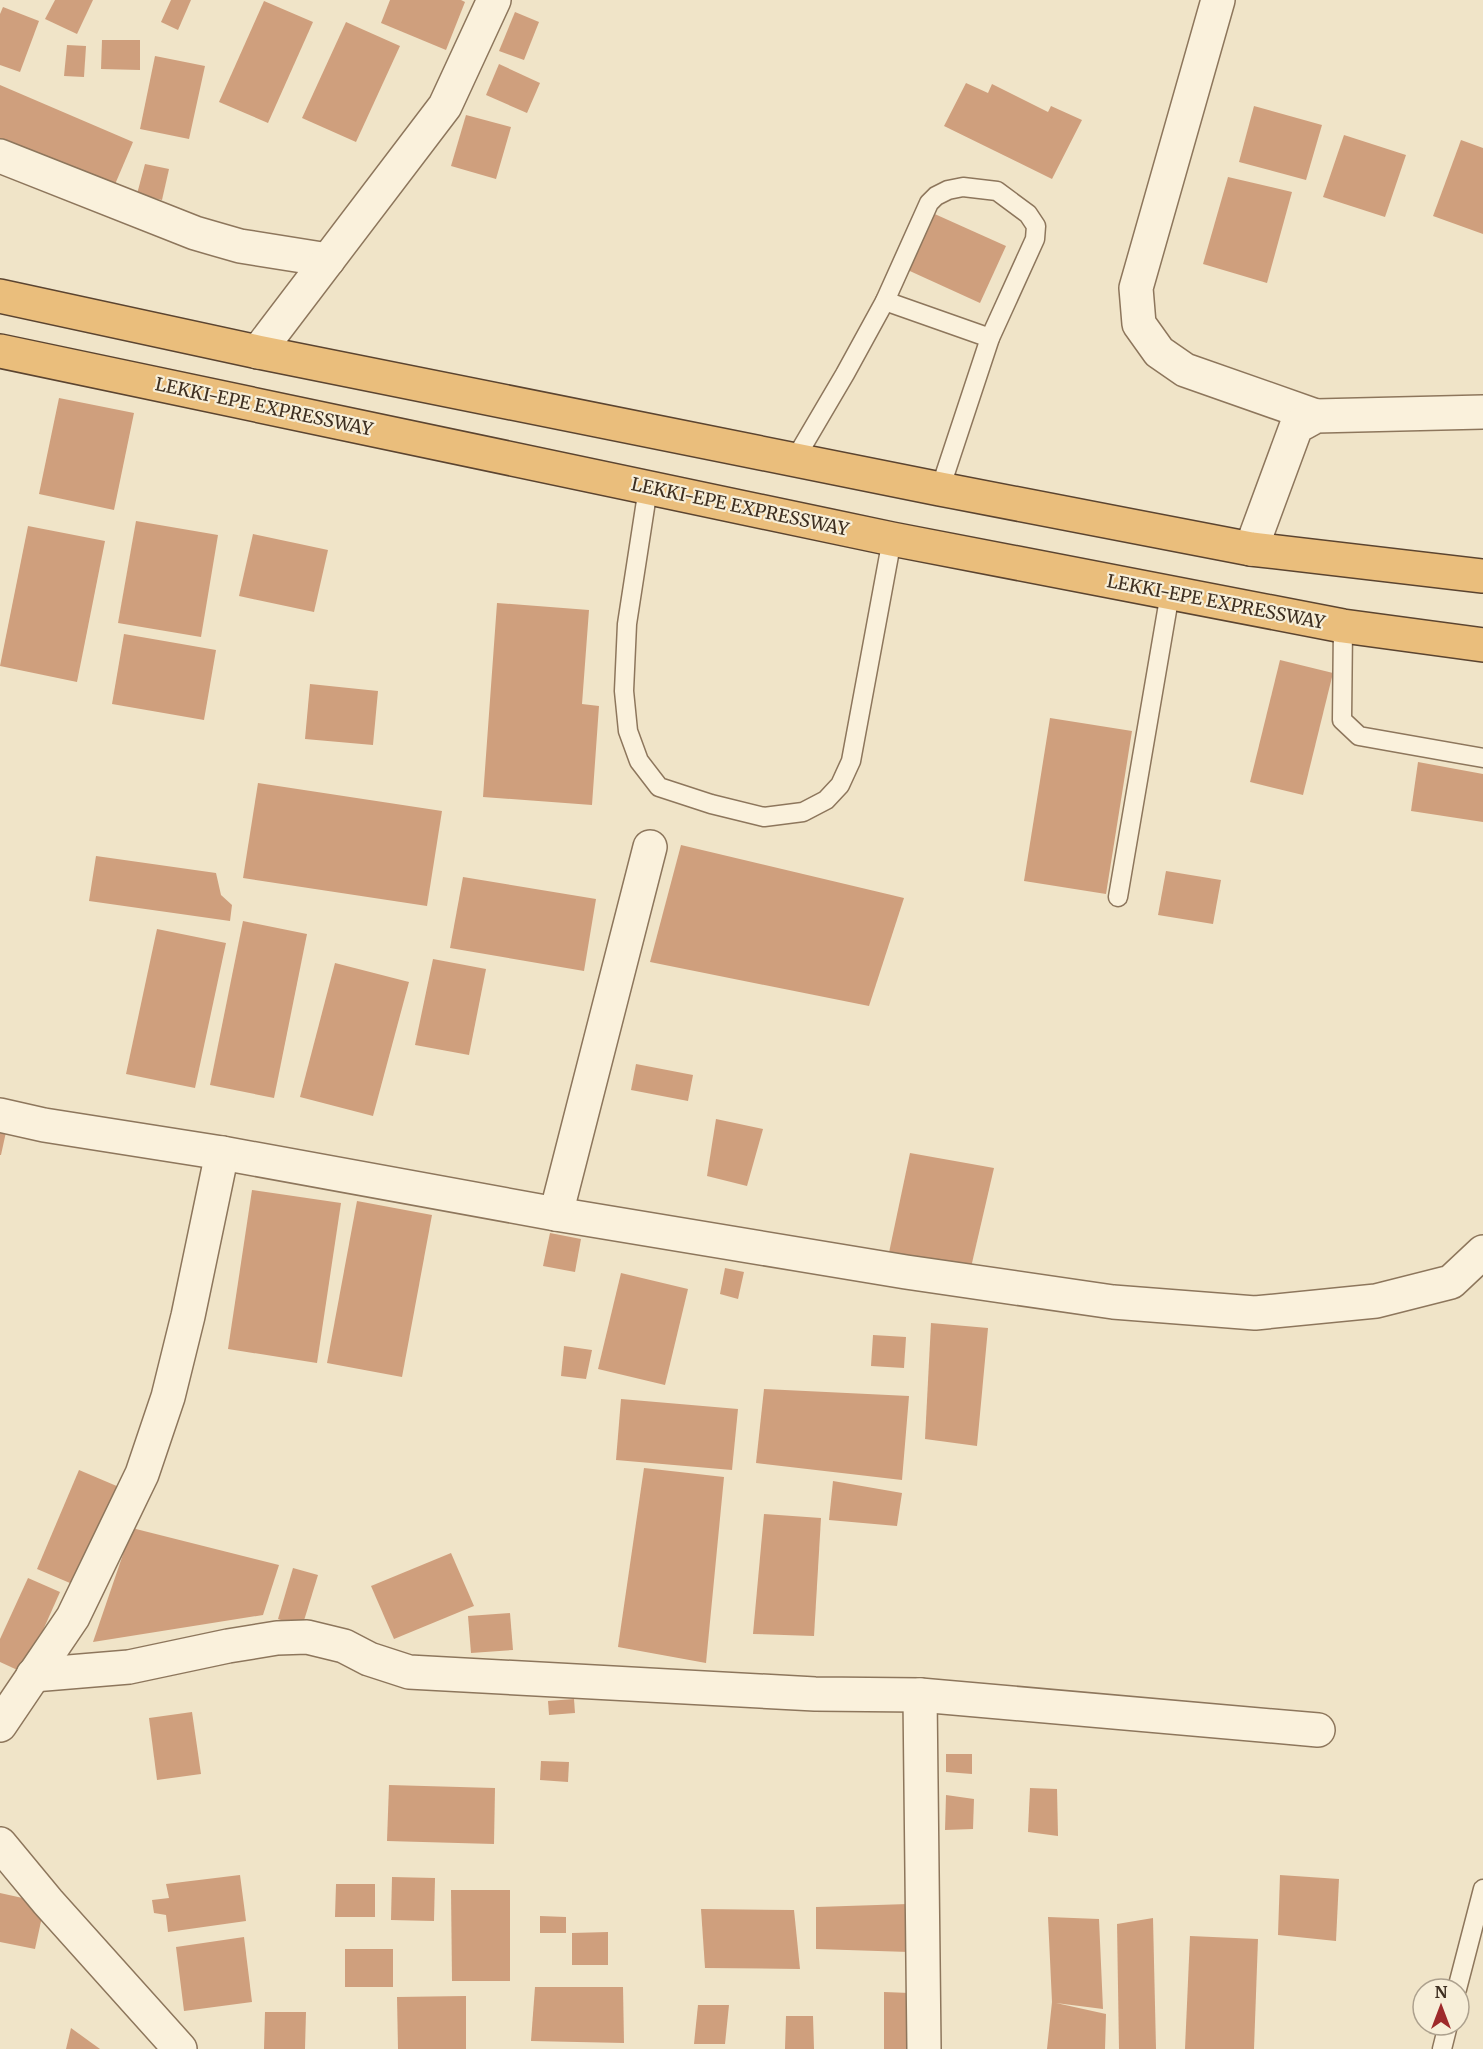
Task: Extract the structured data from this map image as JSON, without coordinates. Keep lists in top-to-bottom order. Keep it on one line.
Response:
{"streets":{"highway":["LEKKI-EPE EXPRESSWAY"]},"north":"top"}
